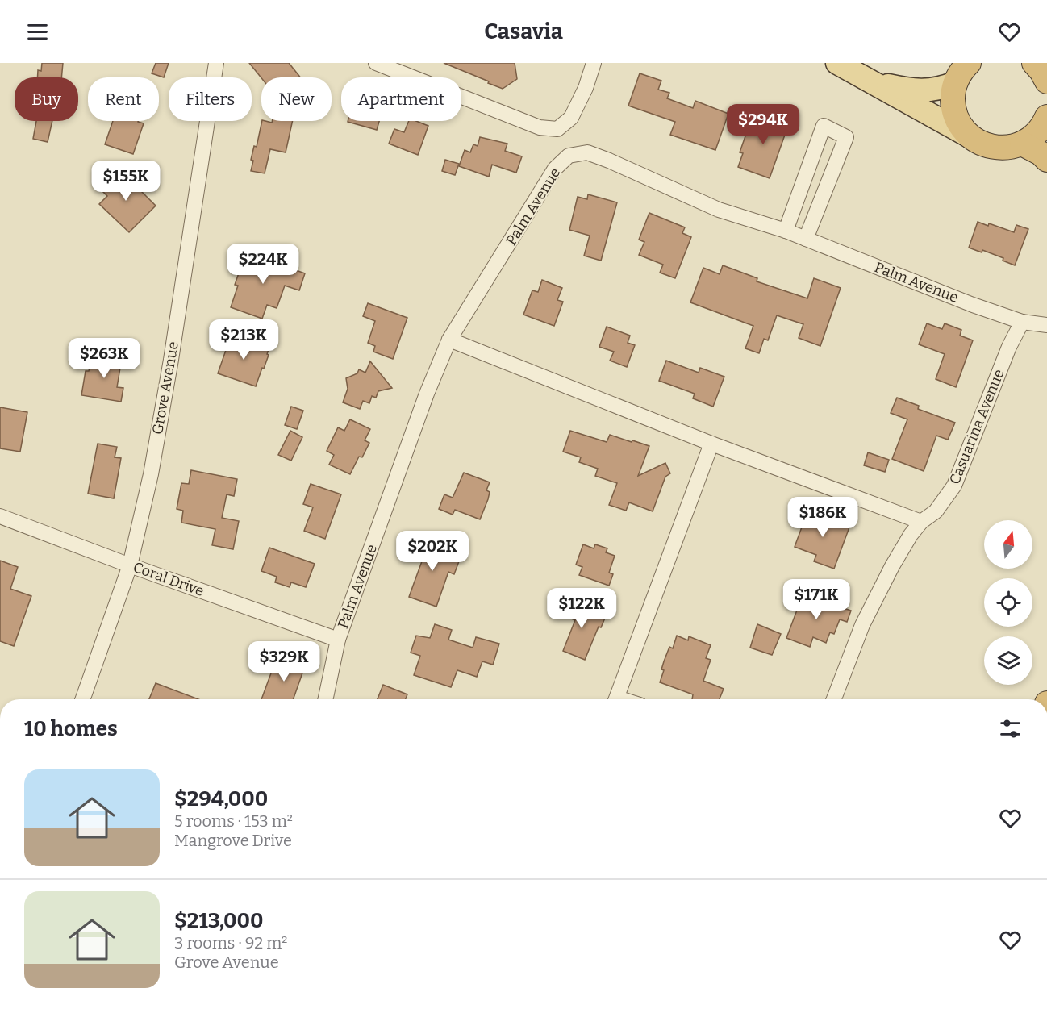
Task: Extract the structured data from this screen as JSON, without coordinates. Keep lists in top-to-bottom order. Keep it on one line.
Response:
{"streets":{"street":["Palm Avenue","Grove Avenue","Casuarina Avenue","Coral Drive"]},"crossings":[["Palm Avenue","Casuarina Avenue"],["Palm Avenue","Coral Drive"],["Grove Avenue","Coral Drive"]],"north":"top","page":{"header":"Casavia","chip":["Buy","Rent","Filters","New","Apartment"],"price":["$294K","$155K","$224K","$213K","$263K","$186K","$202K","$171K","$122K","$329K"],"heading":"10 homes","list":[{"name":"$294,000","note":"5 rooms · 153 m² · Mangrove Drive"},{"name":"$213,000","note":"3 rooms · 92 m² · Grove Avenue"}]}}
